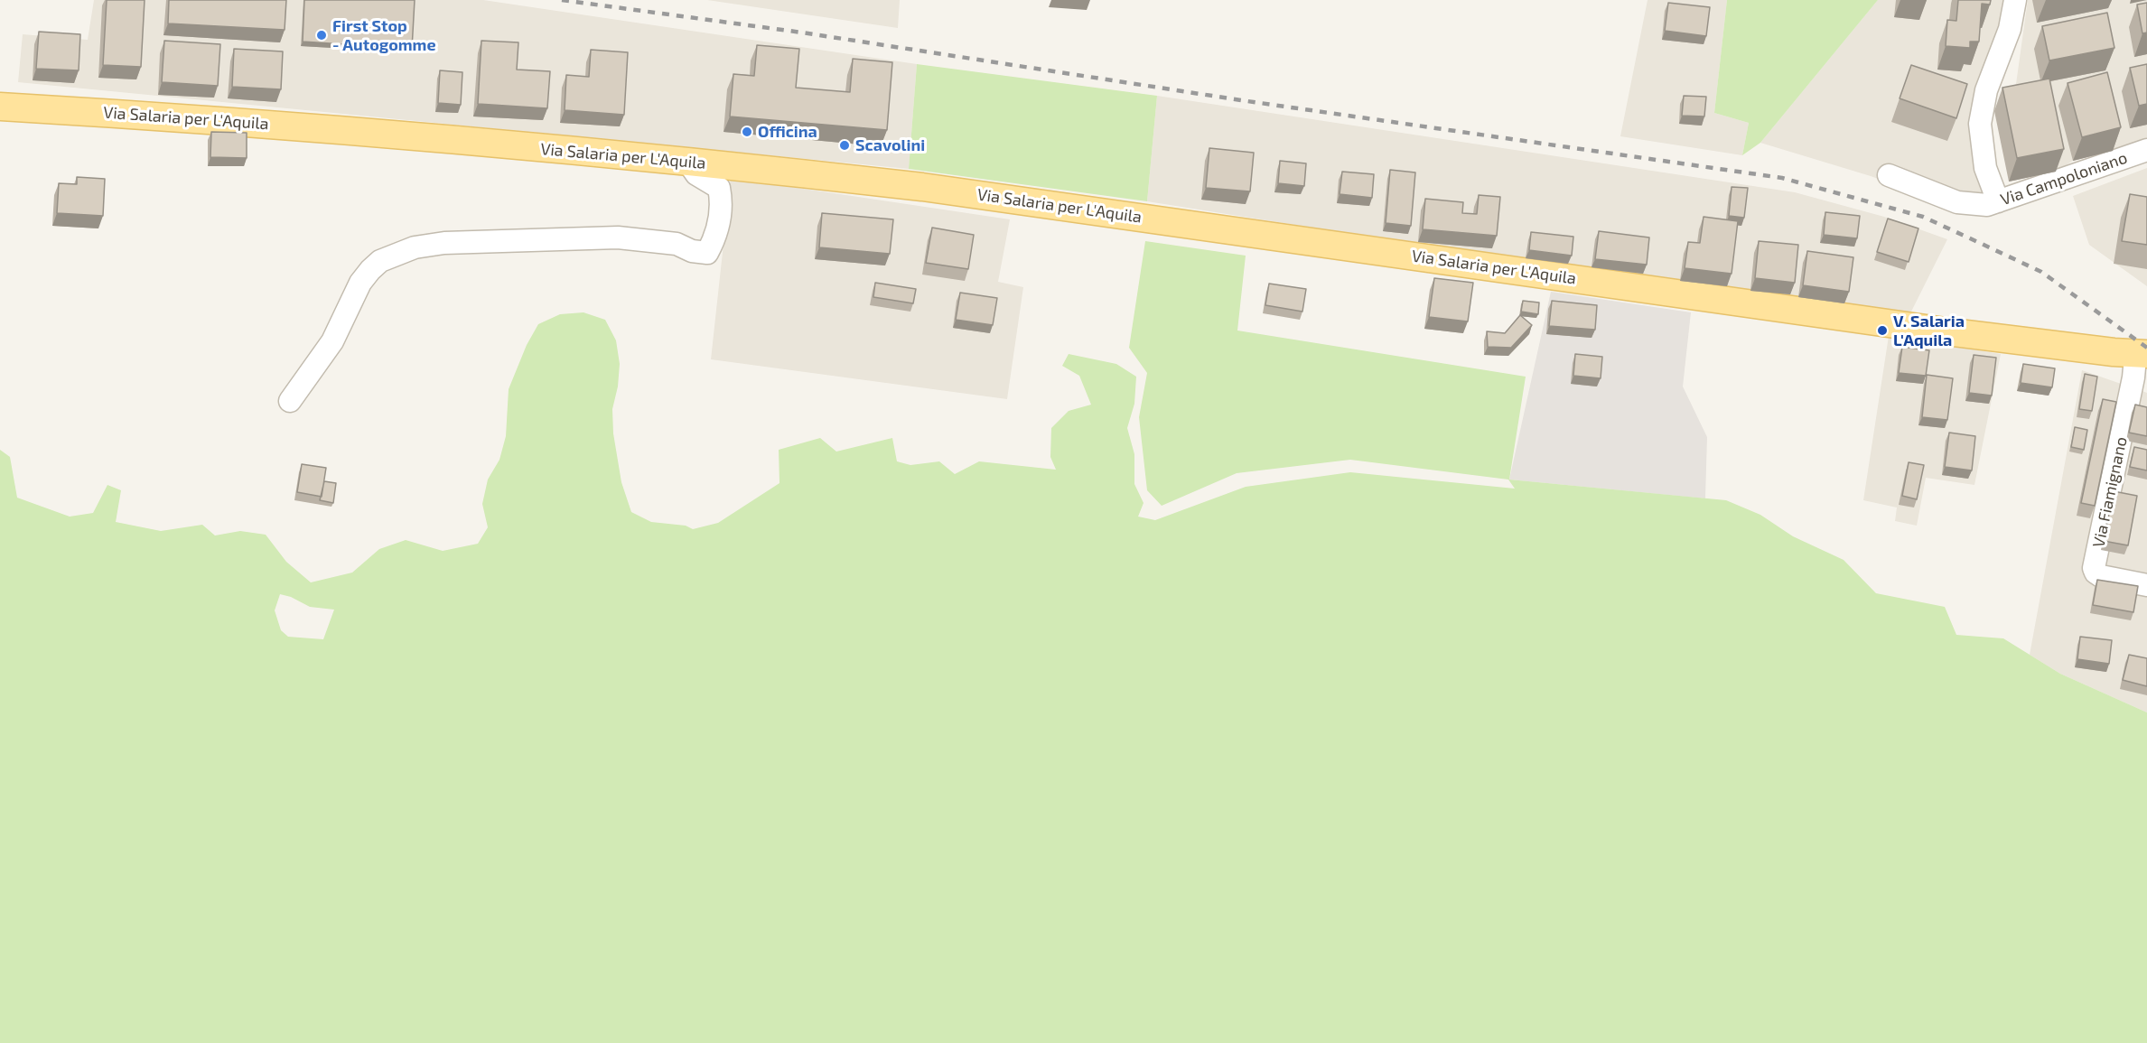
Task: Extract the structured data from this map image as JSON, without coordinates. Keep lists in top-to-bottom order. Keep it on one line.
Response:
{"streets":{"main road":["Via Salaria per L'Aquila"],"street":["Via Campoloniano","Via Fiamignano"]},"crossings":[["Via Salaria per L'Aquila","Via Fiamignano"]],"places":["First Stop - Autogomme","Officina","Scavolini","V. Salaria L'Aquila"]}
